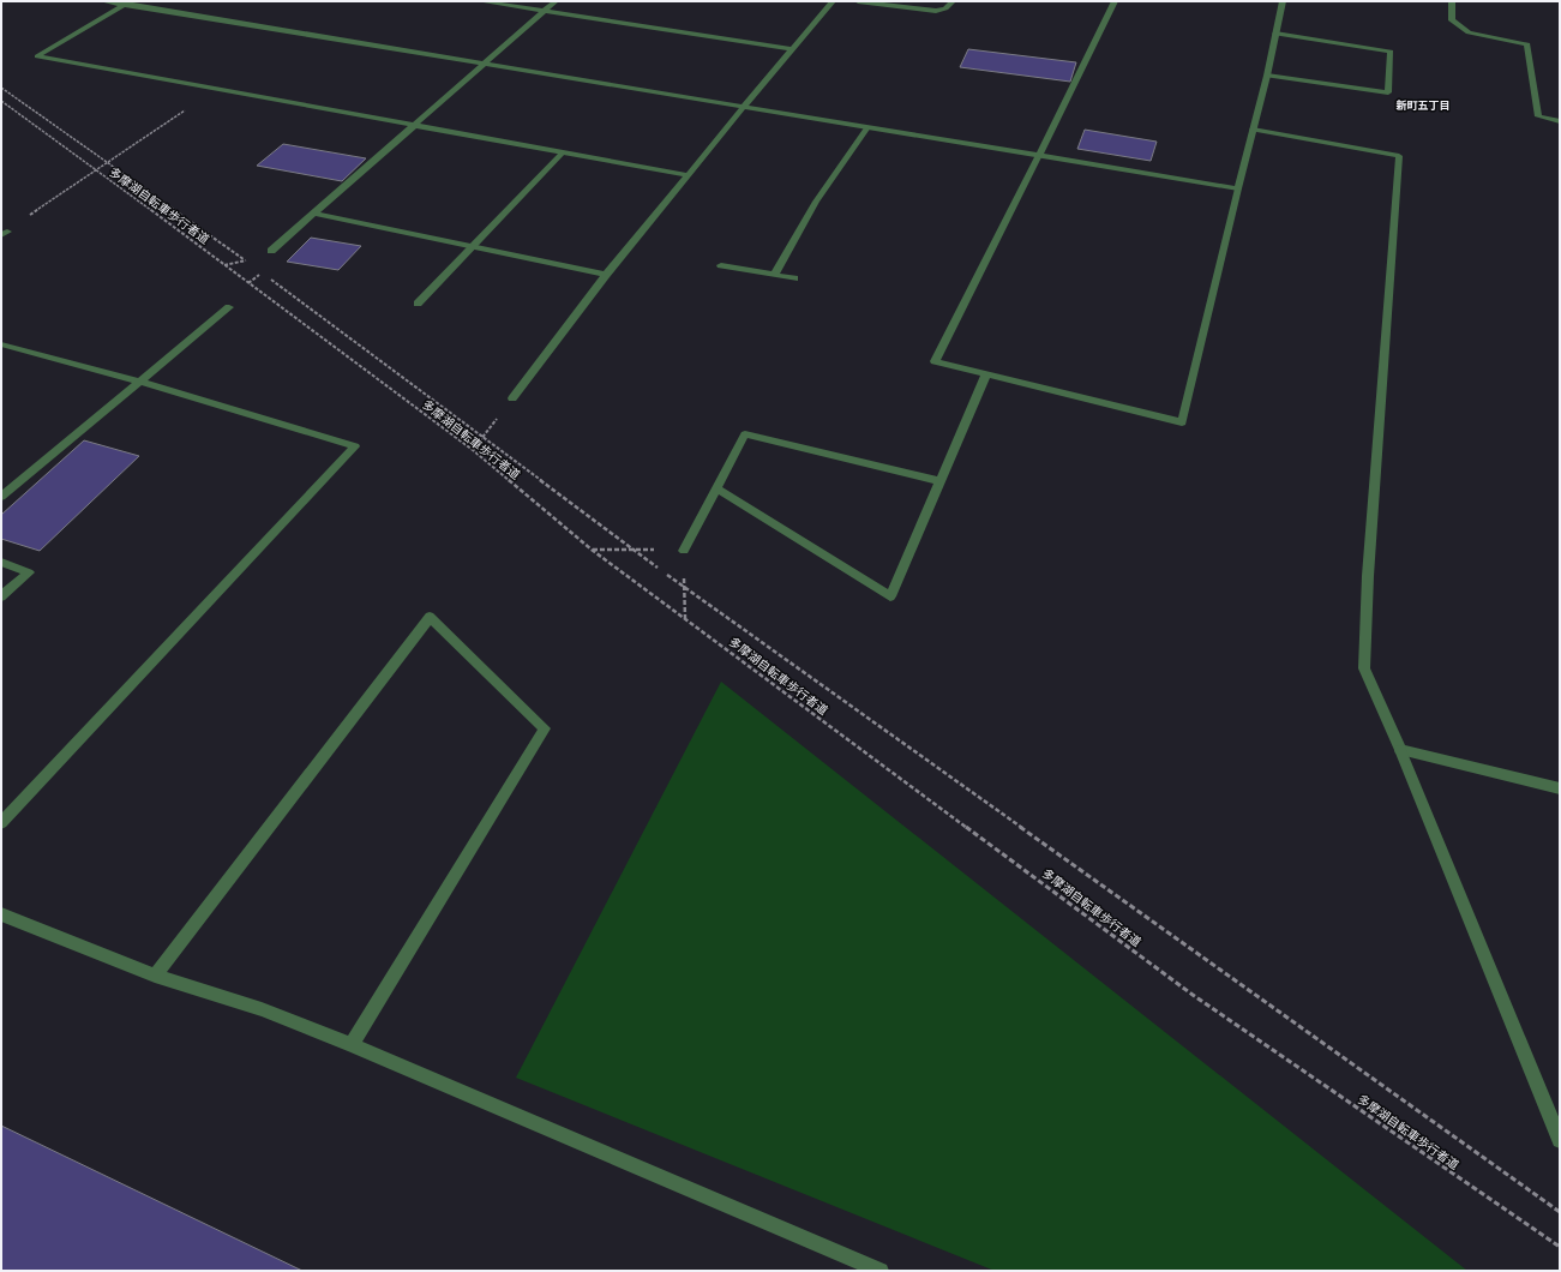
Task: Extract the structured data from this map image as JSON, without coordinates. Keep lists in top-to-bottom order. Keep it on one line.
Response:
{"streets":{"path":["多摩湖自転車歩行者道"]},"districts":["新町五丁目"]}
